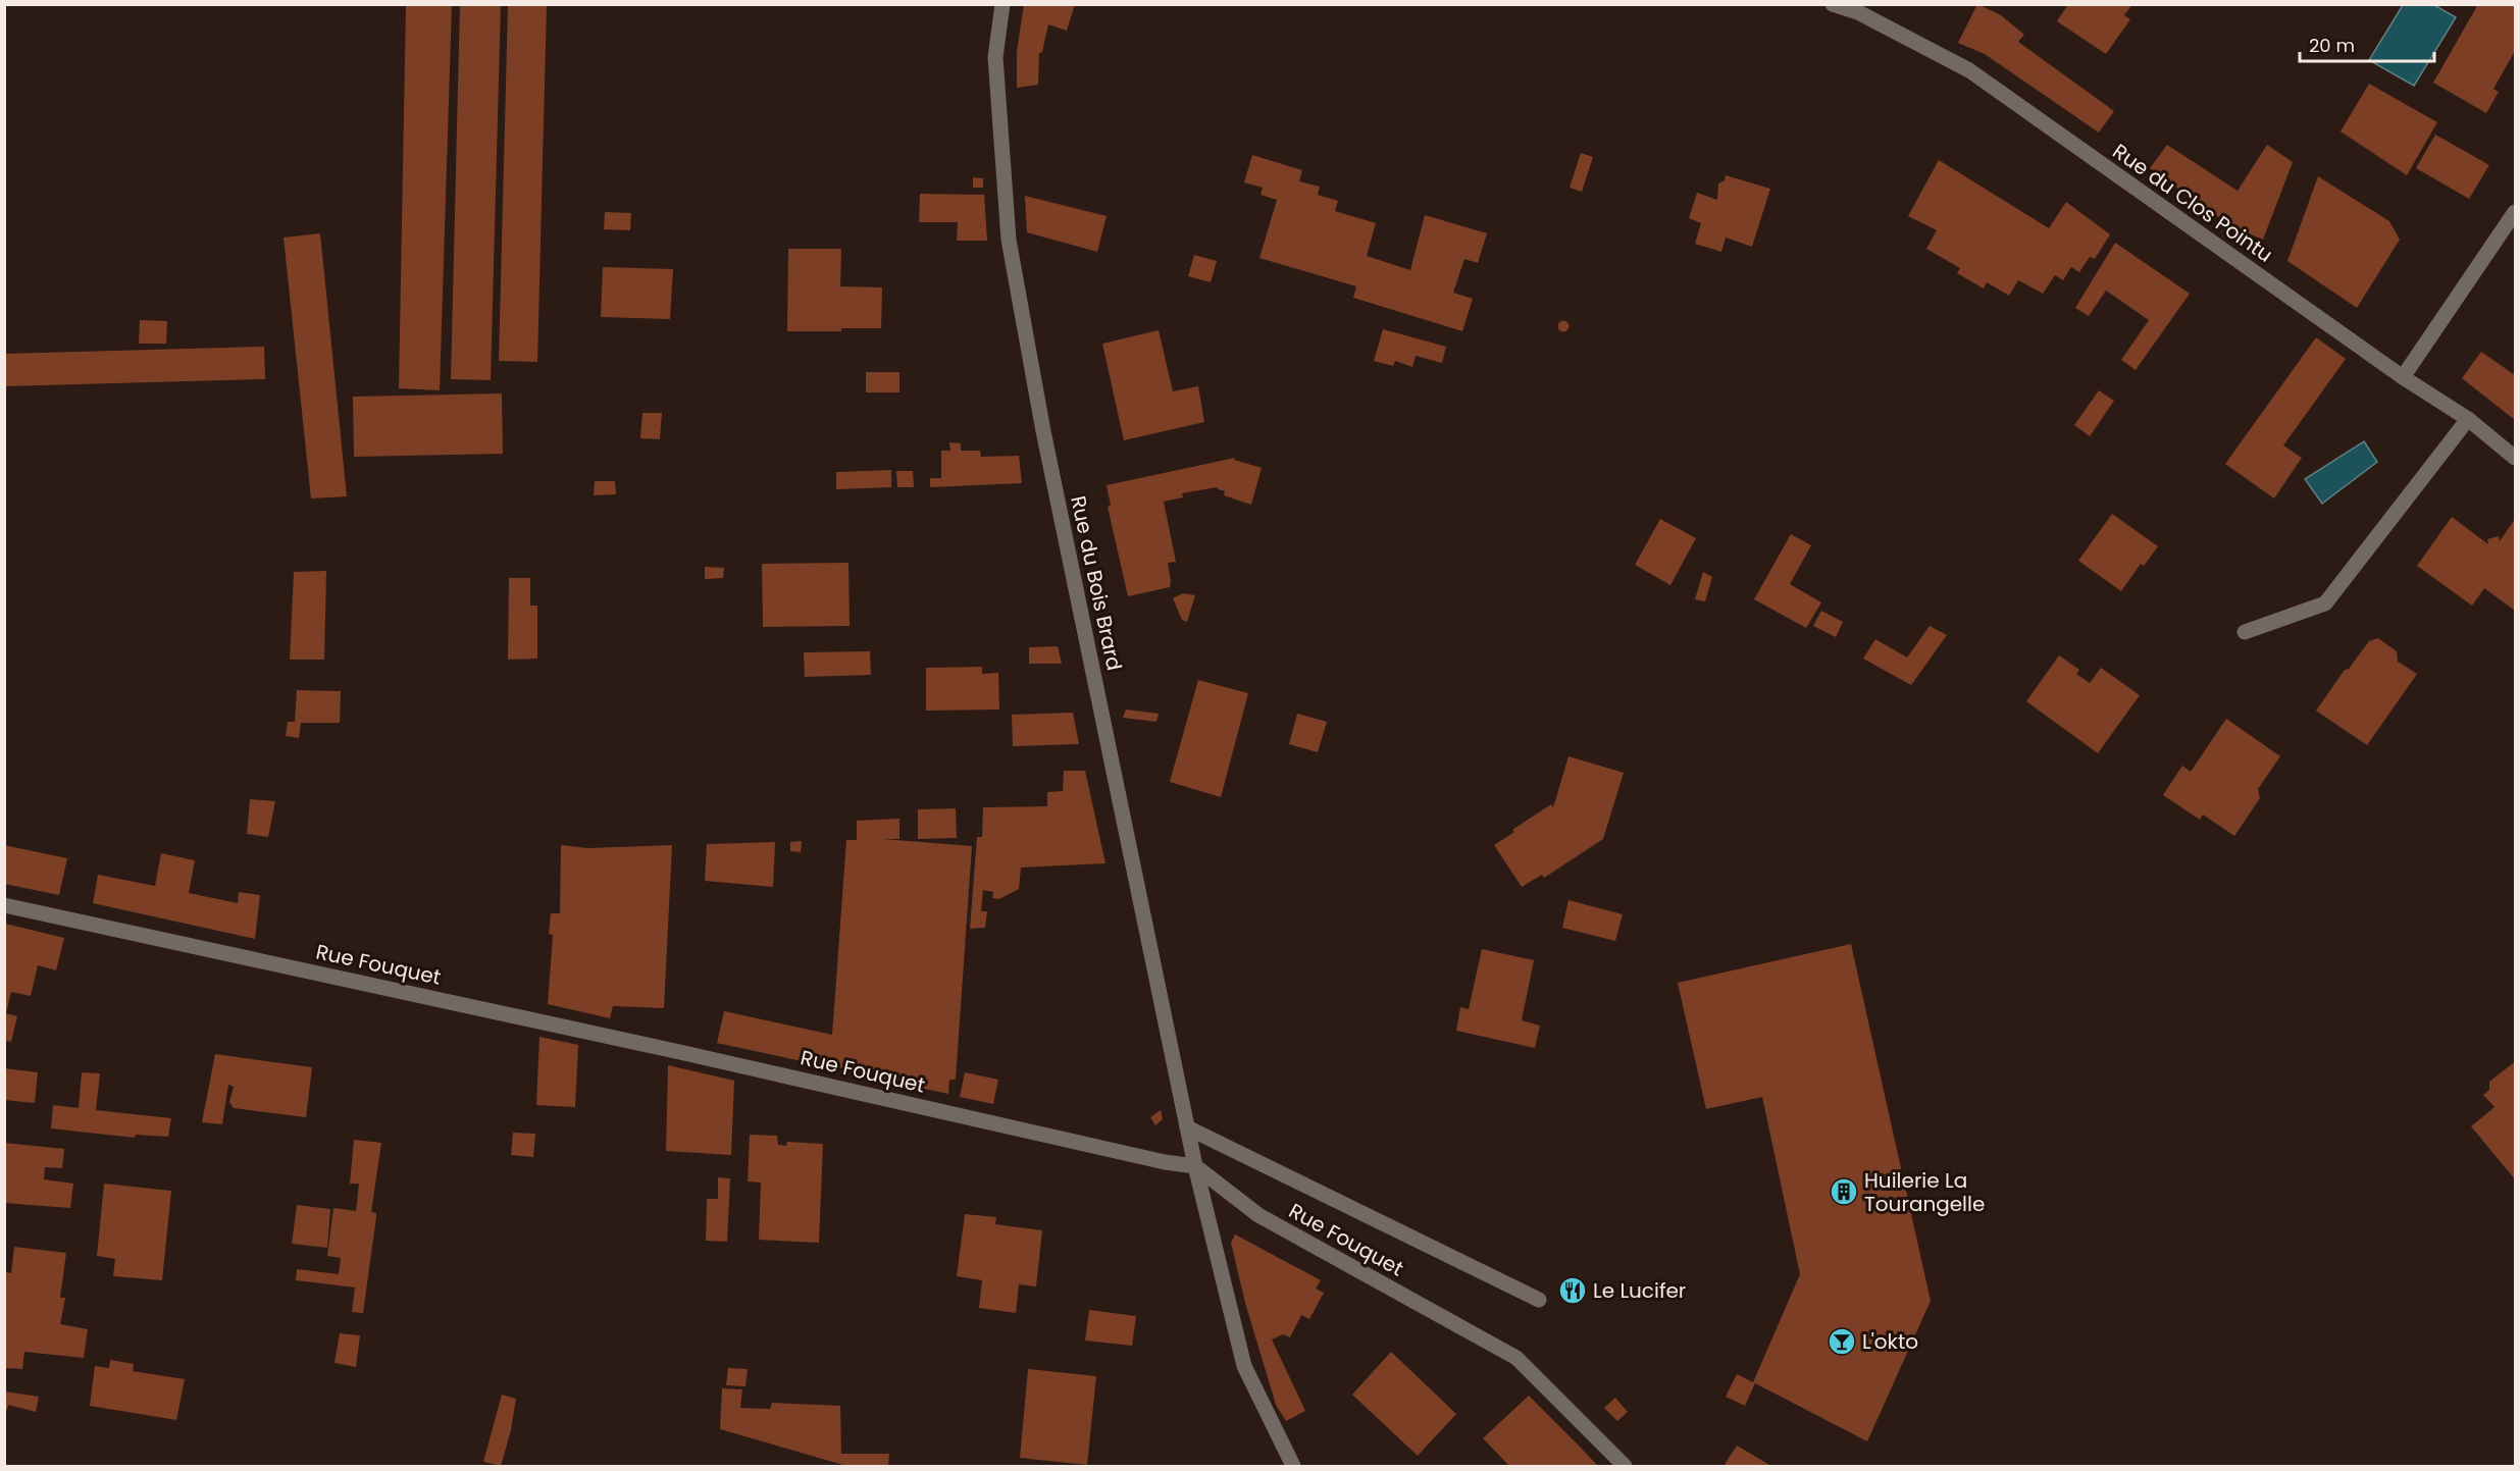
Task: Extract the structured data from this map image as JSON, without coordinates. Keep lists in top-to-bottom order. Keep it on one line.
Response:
{"streets":{"street":["Rue du Clos Pointu","Rue du Bois Brard","Rue Fouquet"]},"crossings":[["Rue du Bois Brard","Rue Fouquet"]],"places":{"building":["Huilerie La Tourangelle"],"restaurant":["Le Lucifer"],"bar":["L'okto"]},"scale_bar":"20 m"}
